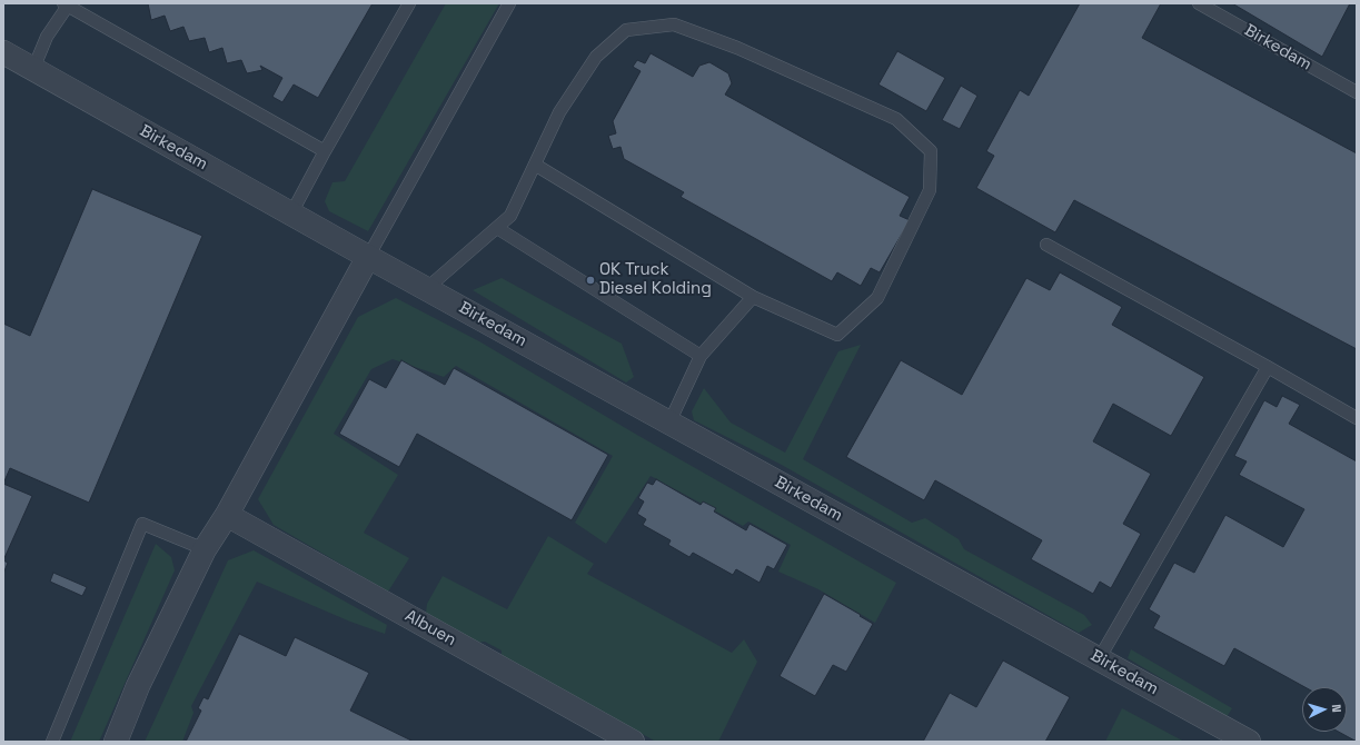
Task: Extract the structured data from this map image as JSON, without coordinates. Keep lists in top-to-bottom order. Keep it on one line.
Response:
{"streets":{"street":["Birkedam","Albuen"]},"places":["OK Truck Diesel Kolding"],"north":"right"}
